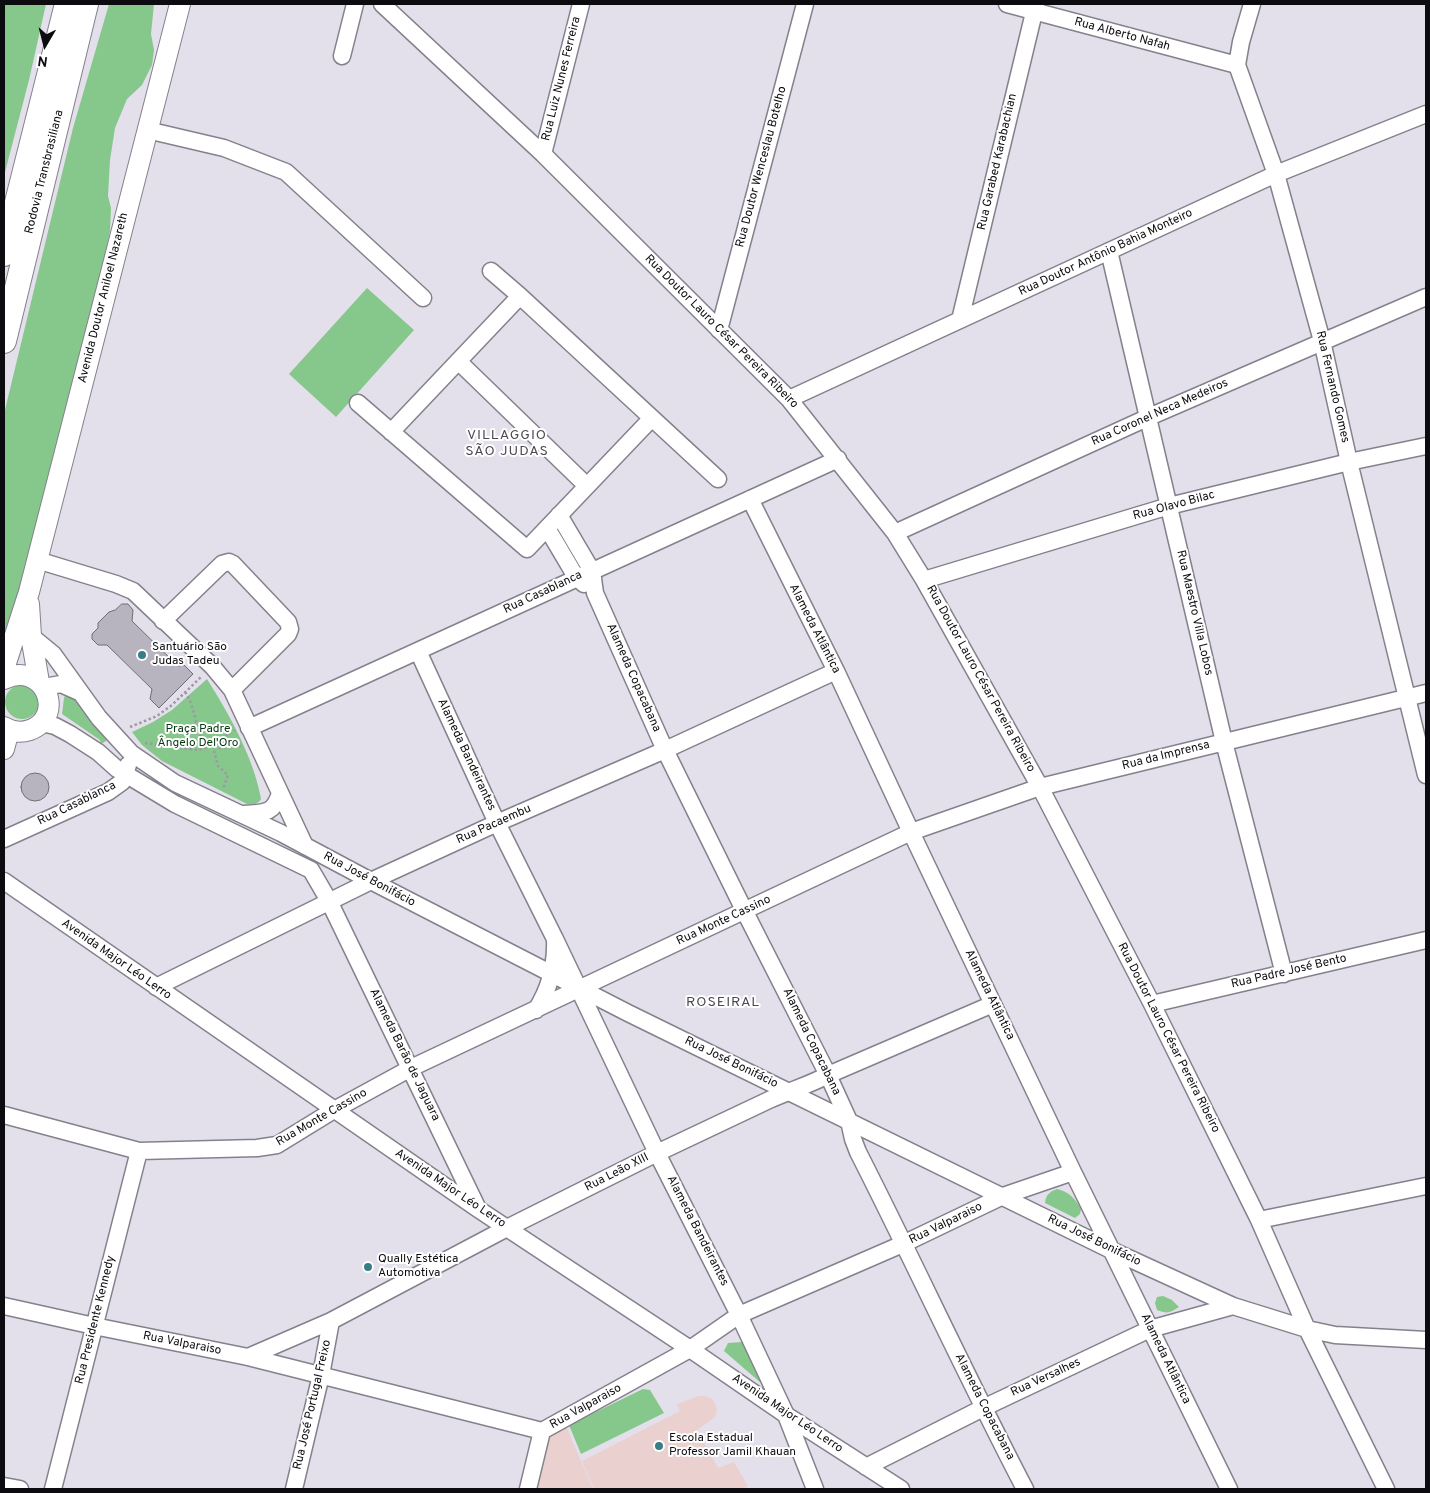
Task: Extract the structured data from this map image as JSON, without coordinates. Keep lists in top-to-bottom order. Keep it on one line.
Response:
{"streets":{"highway":["Rodovia Transbrasiliana"],"main road":["Avenida Doutor Aniloel Nazareth"],"street":["Rua Alberto Nafah","Rua Luiz Nunes Ferreira","Rua Garabed Karabachian","Rua Doutor Wenceslau Botelho","Rua Doutor Antônio Bahia Monteiro","Rua Doutor Lauro César Pereira Ribeiro","Rua Fernando Gomes","Rua Coronel Neca Medeiros","Rua Olavo Bilac","Rua Casablanca","Rua Maestro Villa Lobos","Alameda Atlântica","Alameda Copacabana","Alameda Bandeirantes","Rua da Imprensa","Rua Pacaembu","Rua José Bonifácio","Rua Monte Cassino","Avenida Major Léo Lerro","Rua Padre José Bento","Alameda Barão de Jaguara","Rua Leão XIII","Rua Valparaiso","Rua Presidente Kennedy","Rua Versalhes","Rua José Portugal Freixo"]},"crossings":[["Rua Alberto Nafah","Rua Garabed Karabachian"],["Rua Alberto Nafah","Rua Fernando Gomes"],["Rua Luiz Nunes Ferreira","Rua Doutor Lauro César Pereira Ribeiro"],["Rua Garabed Karabachian","Rua Doutor Antônio Bahia Monteiro"],["Rua Doutor Wenceslau Botelho","Rua Doutor Lauro César Pereira Ribeiro"],["Rua Doutor Antônio Bahia Monteiro","Rua Doutor Lauro César Pereira Ribeiro"],["Rua Doutor Antônio Bahia Monteiro","Rua Fernando Gomes"],["Rua Doutor Antônio Bahia Monteiro","Rua Maestro Villa Lobos"],["Avenida Doutor Aniloel Nazareth","Rua José Bonifácio"],["Rua Doutor Lauro César Pereira Ribeiro","Rua Coronel Neca Medeiros"],["Rua Doutor Lauro César Pereira Ribeiro","Rua Olavo Bilac"],["Rua Doutor Lauro César Pereira Ribeiro","Rua Casablanca"],["Rua Doutor Lauro César Pereira Ribeiro","Rua da Imprensa"],["Rua Doutor Lauro César Pereira Ribeiro","Rua José Bonifácio"],["Rua Doutor Lauro César Pereira Ribeiro","Rua Padre José Bento"],["Rua Fernando Gomes","Rua Coronel Neca Medeiros"],["Rua Fernando Gomes","Rua Olavo Bilac"],["Rua Fernando Gomes","Rua da Imprensa"],["Rua Coronel Neca Medeiros","Rua Maestro Villa Lobos"],["Rua Olavo Bilac","Rua Maestro Villa Lobos"],["Rua Casablanca","Alameda Atlântica"],["Rua Casablanca","Alameda Copacabana"],["Rua Casablanca","Alameda Bandeirantes"],["Rua Casablanca","Rua José Bonifácio"],["Rua Maestro Villa Lobos","Rua da Imprensa"],["Rua Maestro Villa Lobos","Rua Padre José Bento"],["Alameda Atlântica","Rua da Imprensa"],["Alameda Atlântica","Rua Pacaembu"],["Alameda Atlântica","Rua José Bonifácio"],["Alameda Atlântica","Rua Monte Cassino"],["Alameda Atlântica","Rua Leão XIII"],["Alameda Atlântica","Rua Valparaiso"],["Alameda Atlântica","Rua Versalhes"],["Alameda Copacabana","Rua Pacaembu"],["Alameda Copacabana","Rua José Bonifácio"],["Alameda Copacabana","Rua Monte Cassino"],["Alameda Copacabana","Rua Leão XIII"],["Alameda Copacabana","Rua Valparaiso"],["Alameda Copacabana","Rua Versalhes"],["Alameda Bandeirantes","Rua Pacaembu"],["Alameda Bandeirantes","Rua José Bonifácio"],["Alameda Bandeirantes","Rua Monte Cassino"],["Alameda Bandeirantes","Avenida Major Léo Lerro"],["Alameda Bandeirantes","Rua Leão XIII"],["Alameda Bandeirantes","Rua Valparaiso"],["Rua da Imprensa","Rua Monte Cassino"],["Rua Pacaembu","Rua José Bonifácio"],["Rua Pacaembu","Avenida Major Léo Lerro"],["Rua Pacaembu","Alameda Barão de Jaguara"],["Rua José Bonifácio","Rua Monte Cassino"],["Rua José Bonifácio","Alameda Barão de Jaguara"],["Rua José Bonifácio","Rua Leão XIII"],["Rua José Bonifácio","Rua Valparaiso"],["Rua José Bonifácio","Rua Versalhes"],["Rua Monte Cassino","Avenida Major Léo Lerro"],["Rua Monte Cassino","Alameda Barão de Jaguara"],["Rua Monte Cassino","Rua Presidente Kennedy"],["Avenida Major Léo Lerro","Alameda Barão de Jaguara"],["Avenida Major Léo Lerro","Rua Leão XIII"],["Avenida Major Léo Lerro","Rua Valparaiso"],["Avenida Major Léo Lerro","Rua Versalhes"],["Rua Leão XIII","Rua Valparaiso"],["Rua Leão XIII","Rua José Portugal Freixo"],["Rua Valparaiso","Rua Presidente Kennedy"],["Rua Valparaiso","Rua José Portugal Freixo"]],"districts":["VILLAGGIO SÃO JUDAS","ROSEIRAL"],"parks":["Praça Padre Ângelo Del'Oro"],"places":["Santuário São Judas Tadeu","Qually Estética Automotiva","Escola Estadual Professor Jamil Khauan"],"north":"bottom"}
